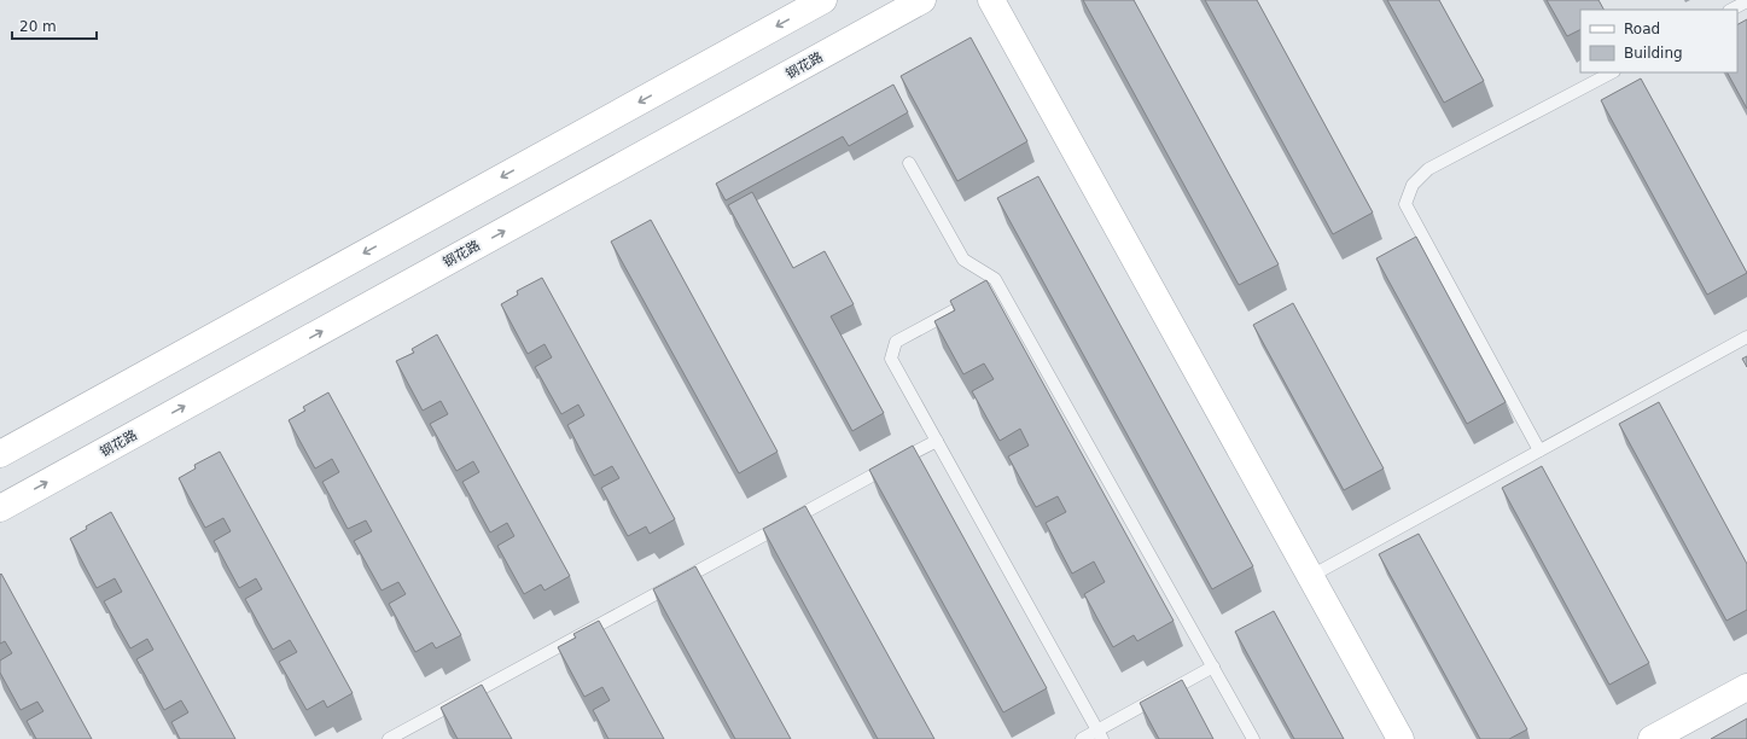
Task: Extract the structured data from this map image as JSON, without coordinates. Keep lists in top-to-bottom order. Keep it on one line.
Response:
{"streets":{"main road":["钢花路"]},"legend":["Road","Building"],"scale_bar":"20 m"}
